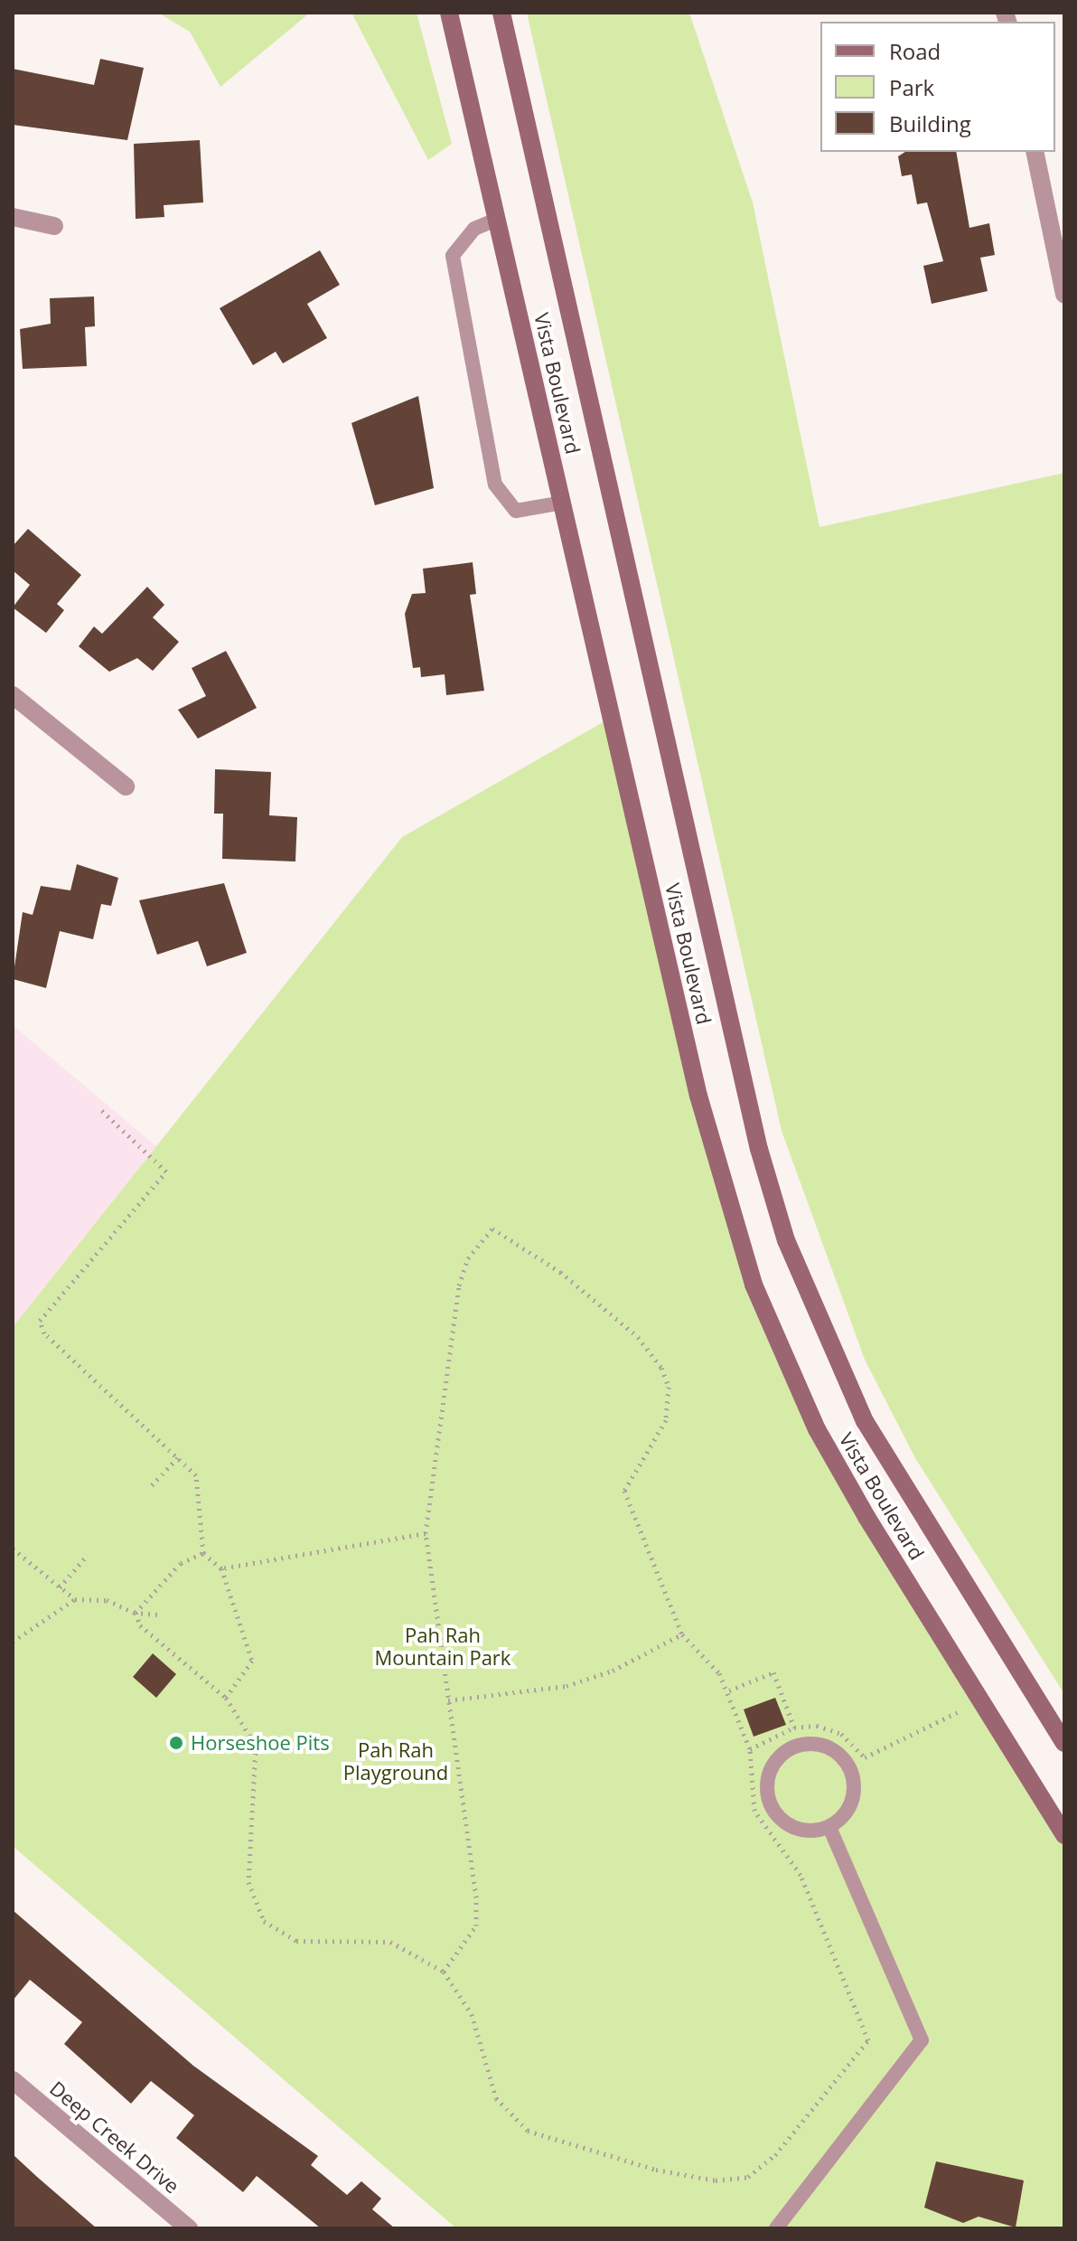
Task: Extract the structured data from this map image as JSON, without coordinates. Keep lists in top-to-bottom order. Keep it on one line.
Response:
{"streets":{"main road":["Vista Boulevard"],"street":["Deep Creek Drive"]},"parks":["Pah Rah Mountain Park","Pah Rah Playground"],"places":["Horseshoe Pits"],"legend":["Road","Park","Building"]}
